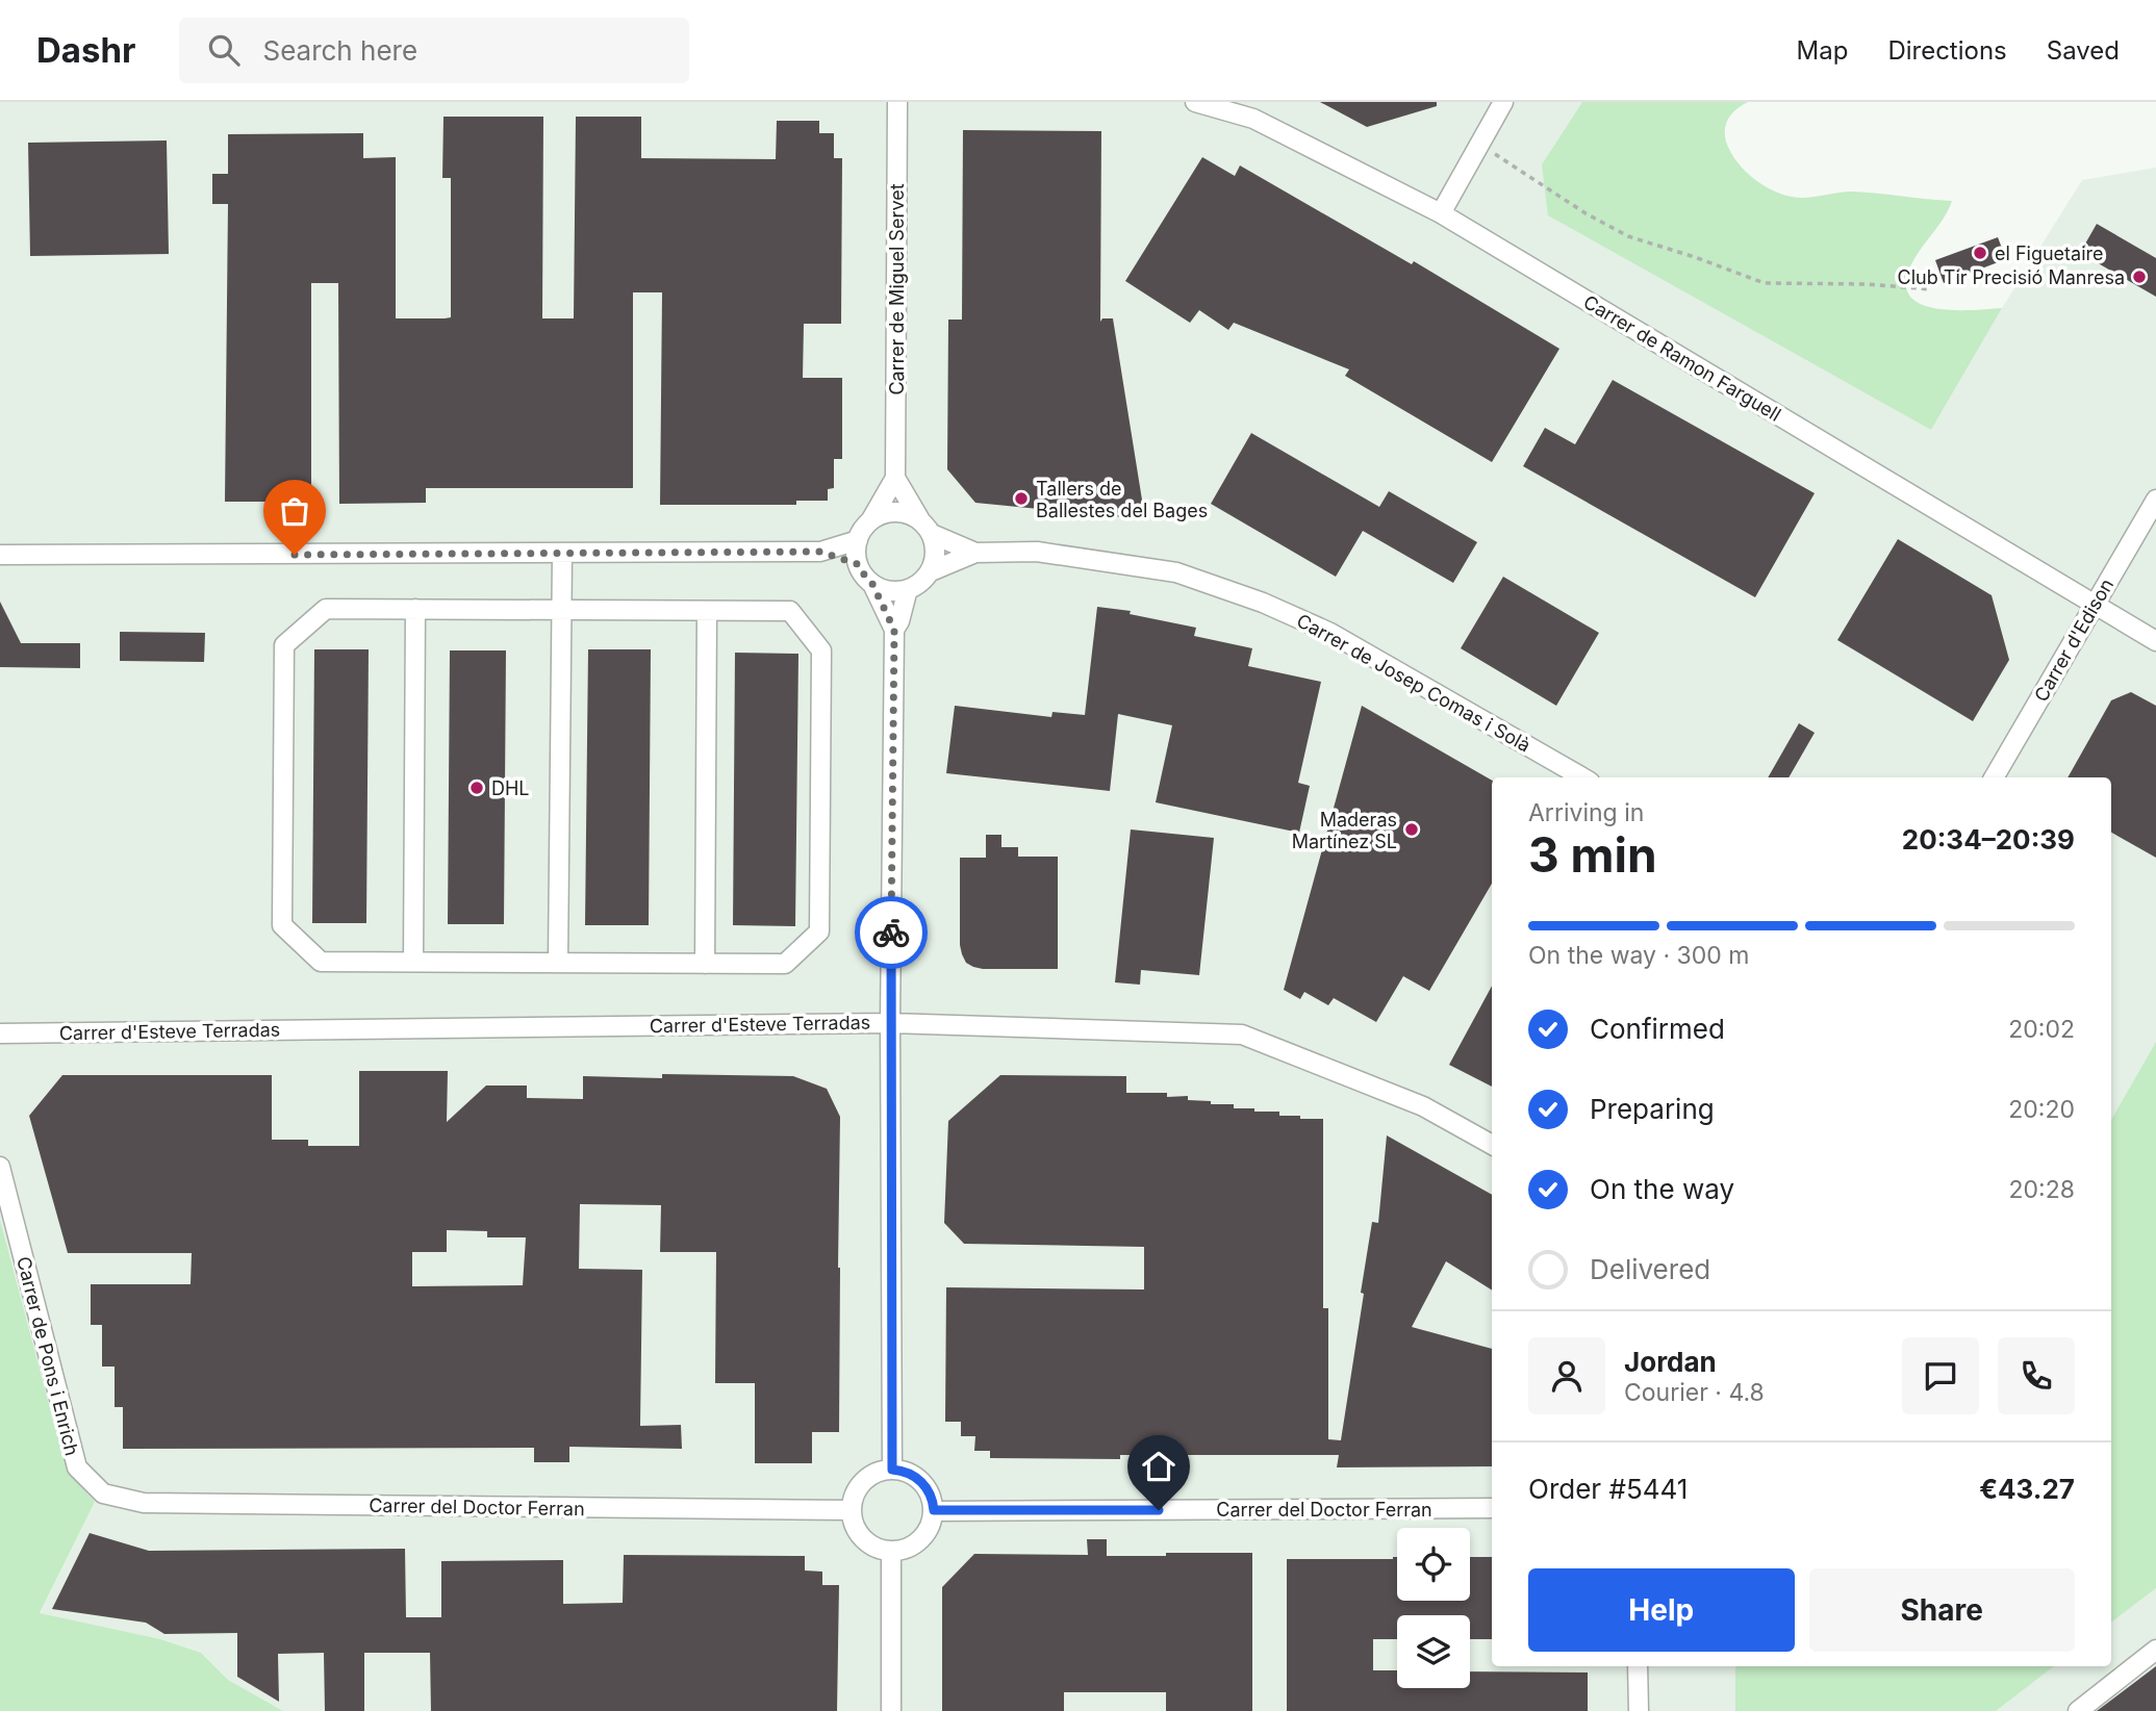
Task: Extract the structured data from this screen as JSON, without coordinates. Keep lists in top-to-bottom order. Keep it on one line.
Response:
{"streets":{"street":["Carrer de Miguel Servet","Carrer de Ramon Farguell","Carrer d'Edison","Carrer de Josep Comas i Solà","Carrer d'Esteve Terradas","Carrer de Pons i Enrich","Carrer del Doctor Ferran"]},"crossings":[["Carrer de Miguel Servet","Carrer de Josep Comas i Solà"],["Carrer de Ramon Farguell","Carrer d'Edison"],["Carrer de Pons i Enrich","Carrer del Doctor Ferran"]],"places":["el Figuetaire","Club Tir Precisió Manresa","Tallers de Ballestes del Bages","DHL","Maderas Martínez SL"],"page":{"header":"Dashr","search":"Search here","nav":["Map","Directions","Saved"],"heading":["3 min","Arriving in","20:34–20:39"],"panel":["Jordan","Courier · 4.8","Order #5441","€43.27"],"bar":"On the way · 300 m","list":[["Confirmed","20:02"],["Preparing","20:20"],["On the way","20:28"],"Delivered"],"buttons":["Help","Share"]}}
